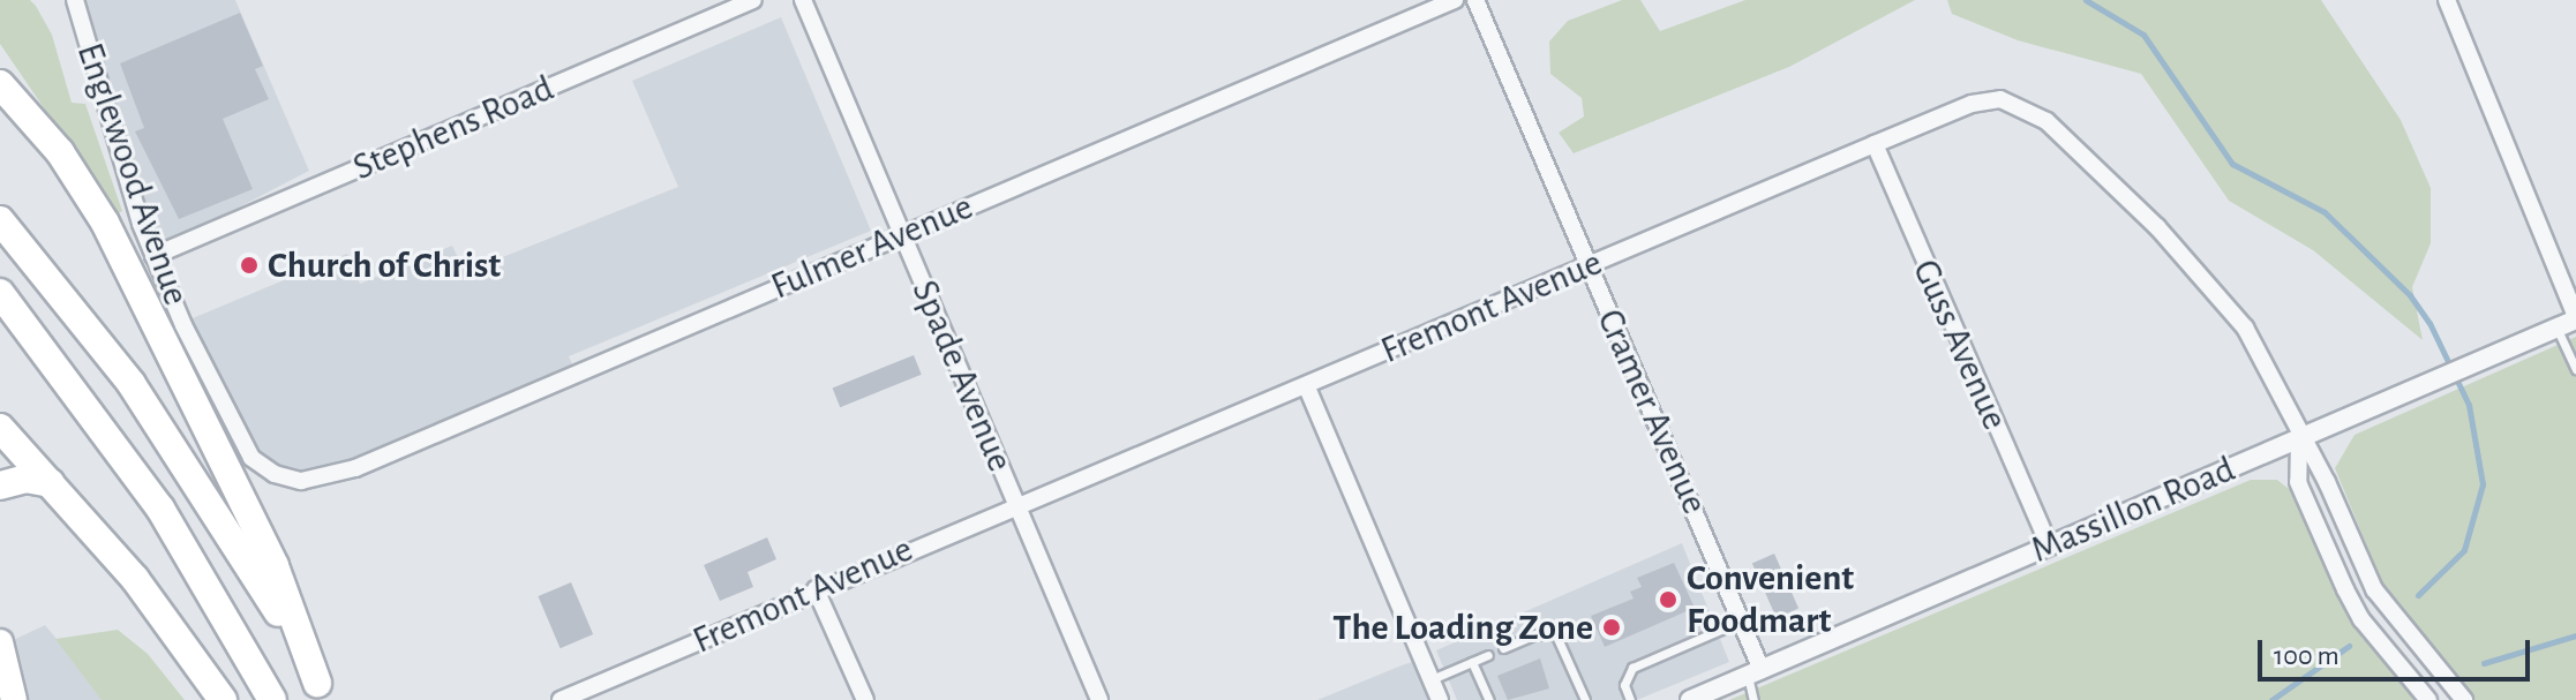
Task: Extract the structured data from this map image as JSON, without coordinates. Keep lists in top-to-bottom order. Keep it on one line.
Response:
{"streets":{"street":["Stephens Road","Englewood Avenue","Fulmer Avenue","Fremont Avenue","Guss Avenue","Spade Avenue","Cramer Avenue","Massillon Road"]},"crossings":[["Stephens Road","Englewood Avenue"],["Englewood Avenue","Fulmer Avenue"],["Fulmer Avenue","Spade Avenue"],["Fremont Avenue","Guss Avenue"],["Fremont Avenue","Spade Avenue"],["Fremont Avenue","Cramer Avenue"],["Fremont Avenue","Massillon Road"],["Guss Avenue","Massillon Road"],["Cramer Avenue","Massillon Road"]],"places":["Church of Christ","Convenient Foodmart","The Loading Zone"],"scale_bar":"100 m"}
